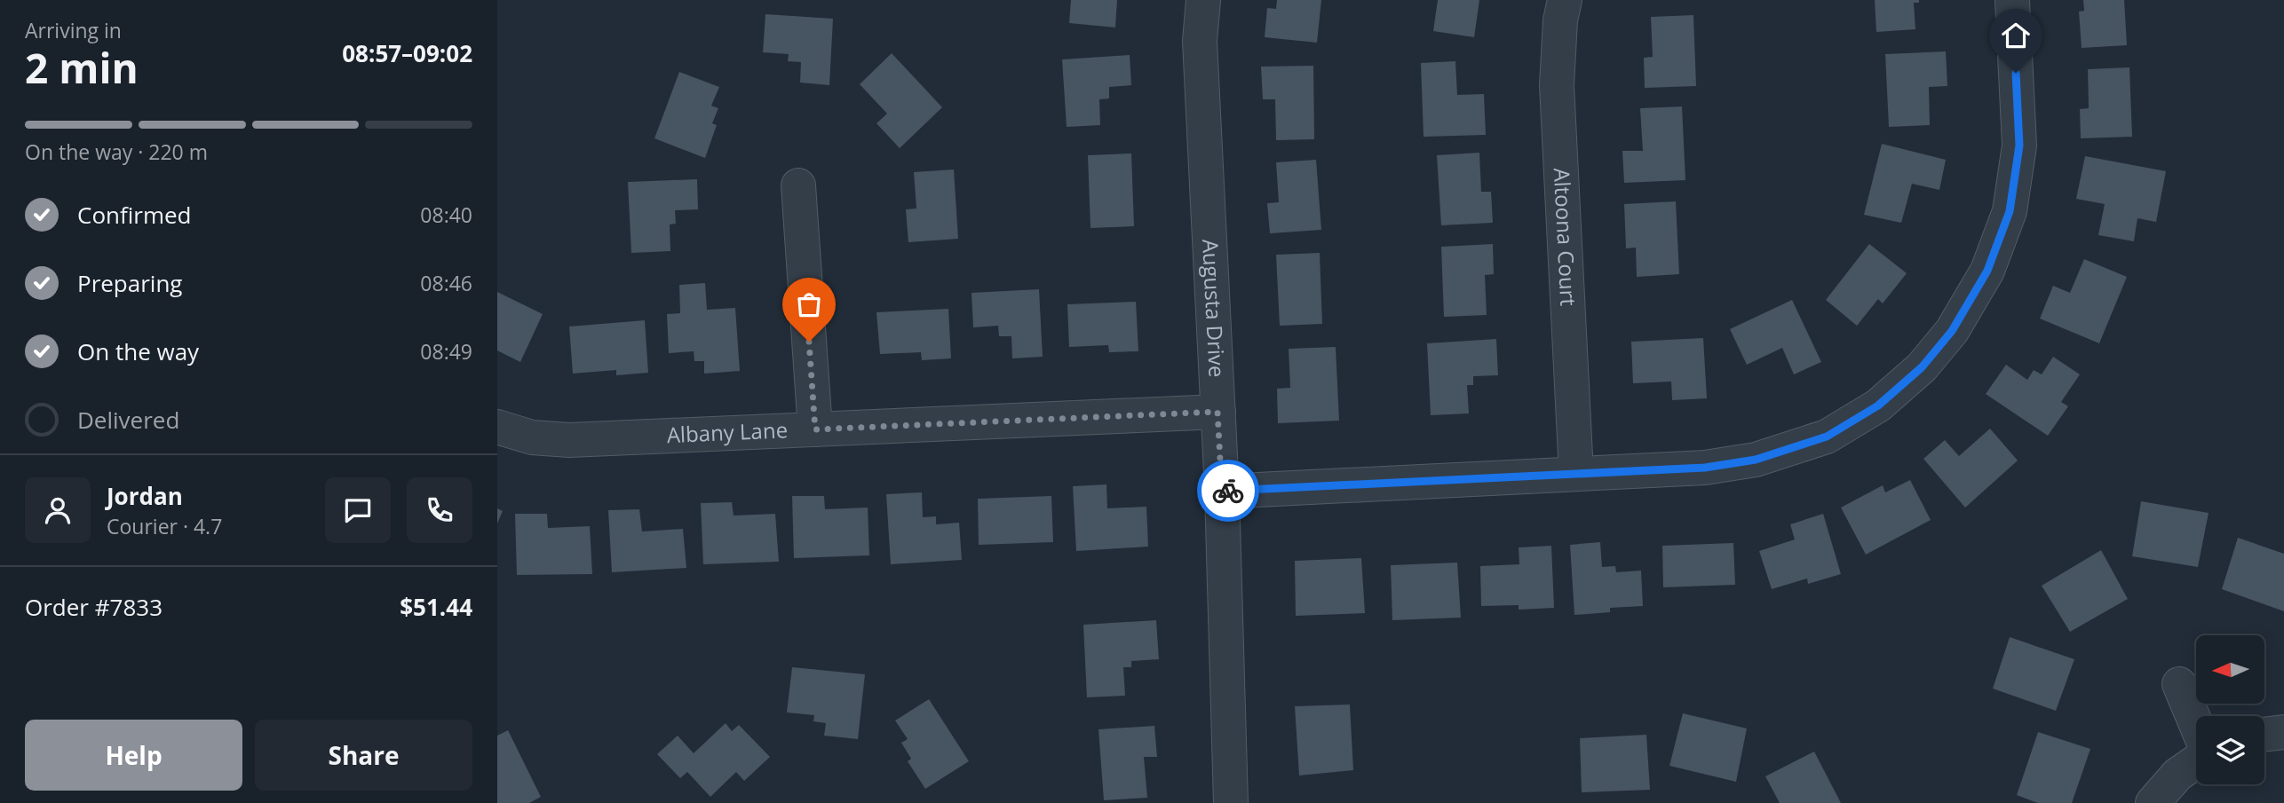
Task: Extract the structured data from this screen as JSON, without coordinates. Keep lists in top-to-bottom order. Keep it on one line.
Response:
{"streets":{"street":["Altoona Court","Augusta Drive","Albany Lane"]},"crossings":[["Augusta Drive","Albany Lane"]],"north":"left","page":{"heading":["2 min","Arriving in","08:57–09:02"],"panel":["Jordan","Courier · 4.7","Order #7833","$51.44"],"bar":"On the way · 220 m","list":[["Confirmed","08:40"],["Preparing","08:46"],["On the way","08:49"],"Delivered"],"buttons":["Help","Share"]}}
